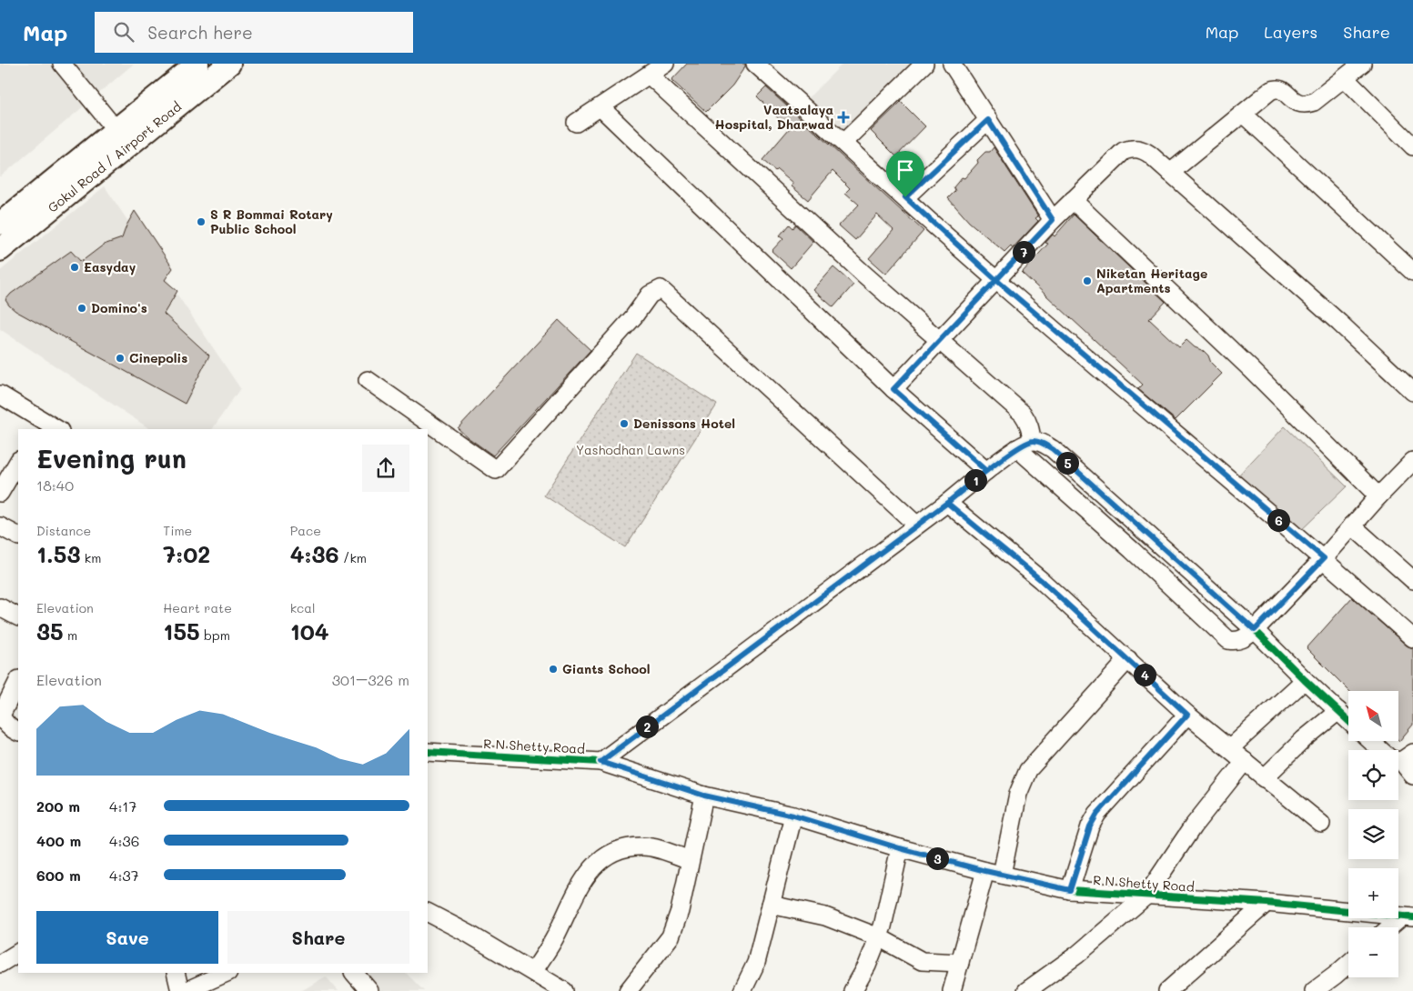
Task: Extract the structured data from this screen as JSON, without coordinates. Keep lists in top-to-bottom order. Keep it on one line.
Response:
{"streets":{"main road":["Gokul Road / Airport Road"],"street":["R N Shetty Road"]},"parks":["Yashodhan Lawns"],"places":{"health":["Vaatsalaya Hospital, Dharwad"],"other":["S R Bommai Rotary Public School","Easyday","Niketan Heritage Apartments","Domino's","Cinepolis","Denissons Hotel","Giants School"]},"north":"top left","page":{"header":"Map","search":"Search here","nav":["Map","Layers","Share"],"pins":["7","5","1","6","4","2","3"],"heading":["Evening run","18:40"],"stats":[["Distance","1.53 km"],["Time","7:02"],["Pace","4:36 /km"],["Elevation","35 m"],["Heart rate","155 bpm"],["kcal","104"]],"chart":["Elevation","301–326 m"],"map_buttons":["+","−"],"list":[{"name":"200 m","note":"4:17"},{"name":"400 m","note":"4:36"},{"name":"600 m","note":"4:37"}],"buttons":["Save","Share"]}}
